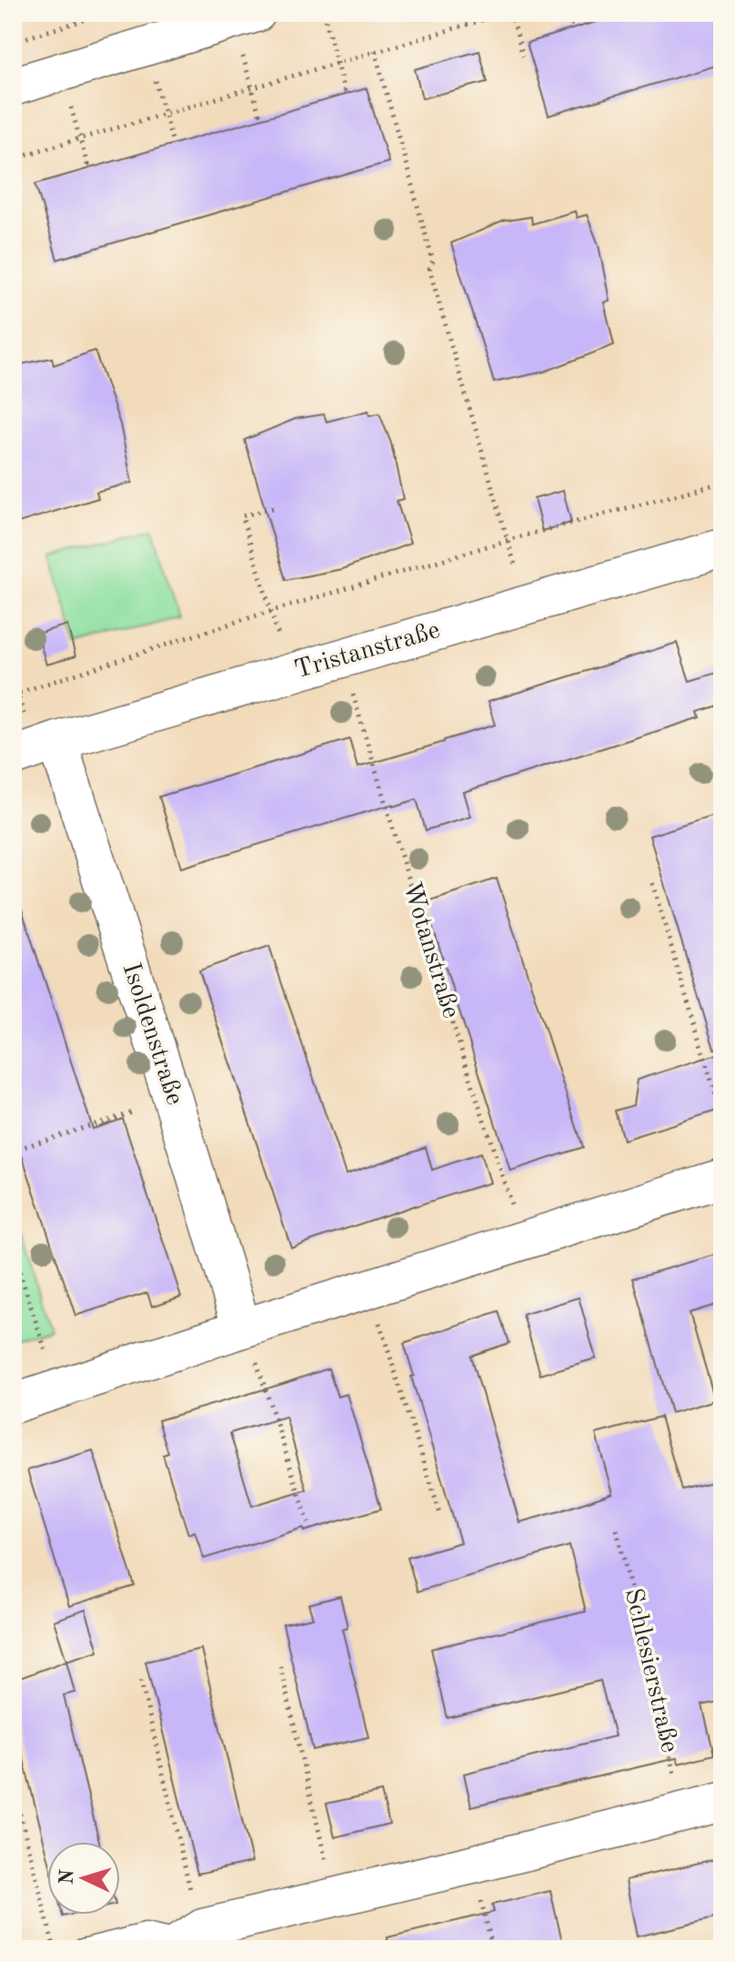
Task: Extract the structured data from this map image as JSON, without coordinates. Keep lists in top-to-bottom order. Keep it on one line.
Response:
{"streets":{"street":["Tristanstraße","Isoldenstraße"],"path":["Wotanstraße","Schlesierstraße"]},"crossings":[["Tristanstraße","Wotanstraße"],["Tristanstraße","Isoldenstraße"]],"north":"left"}
